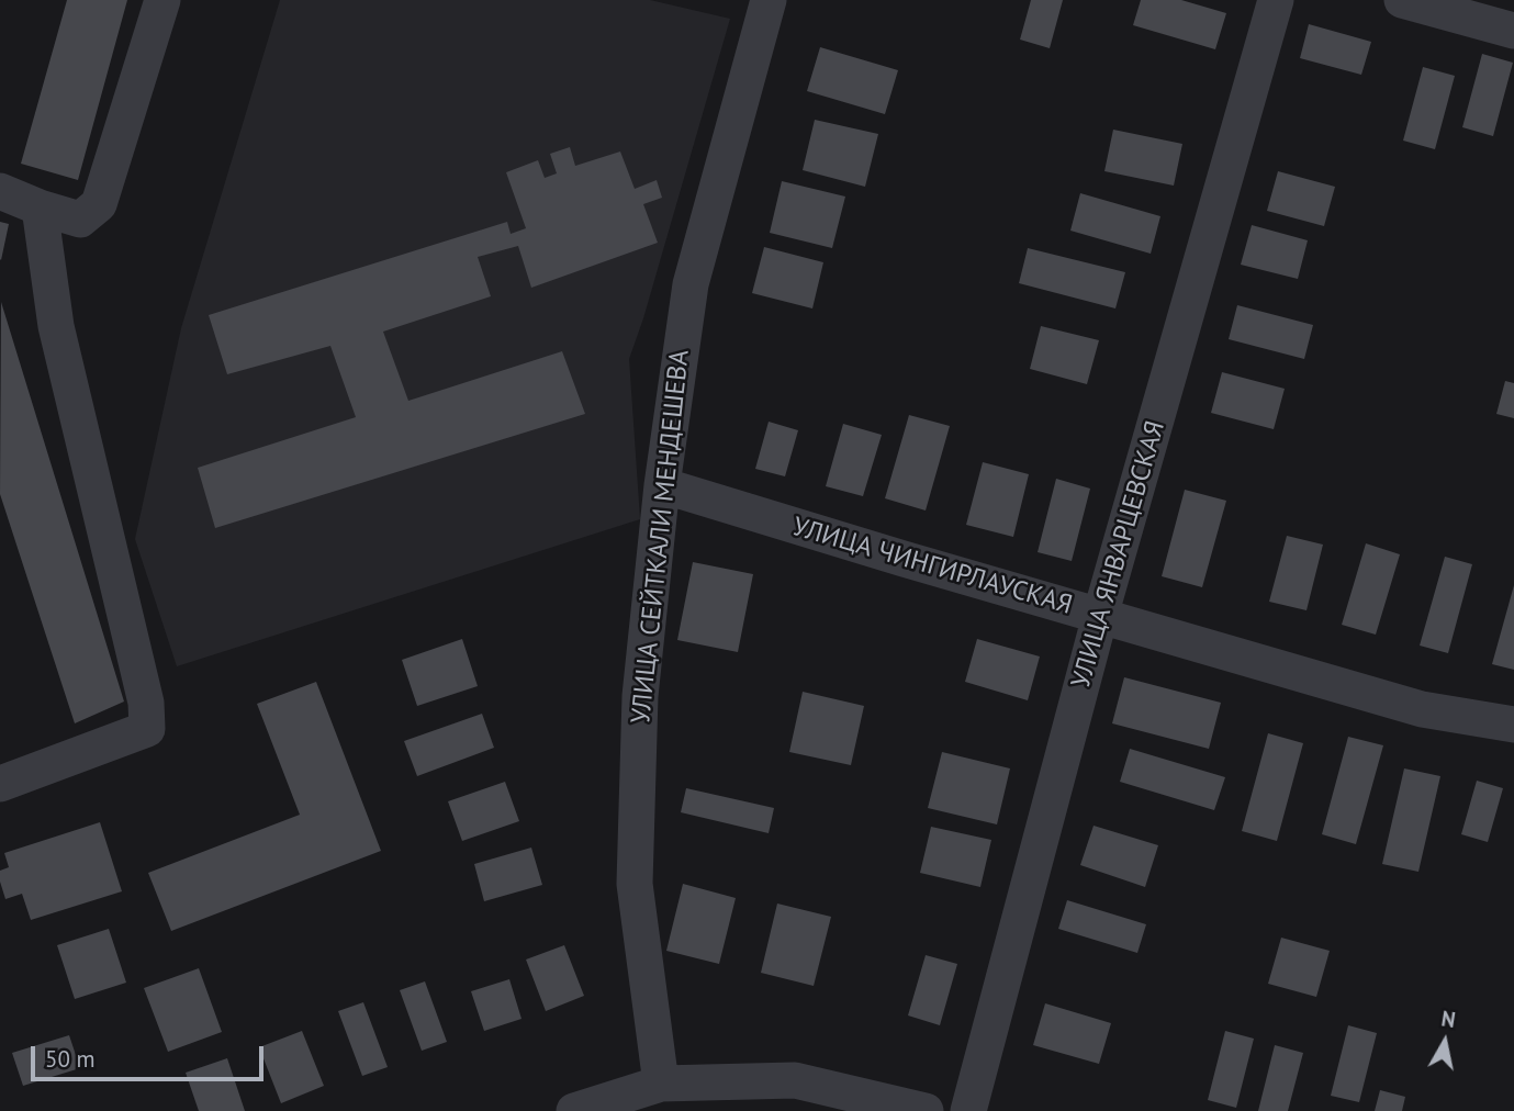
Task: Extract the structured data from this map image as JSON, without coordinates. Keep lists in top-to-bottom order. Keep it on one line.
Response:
{"streets":{"street":["УЛИЦА СЕЙТКАЛИ МЕНДЕШЕВА","УЛИЦА ЯНВАРЦЕВСКАЯ","УЛИЦА ЧИНГИРЛАУСКАЯ"]},"crossings":[["УЛИЦА СЕЙТКАЛИ МЕНДЕШЕВА","УЛИЦА ЧИНГИРЛАУСКАЯ"],["УЛИЦА ЯНВАРЦЕВСКАЯ","УЛИЦА ЧИНГИРЛАУСКАЯ"]],"scale_bar":"50 m","north":"top"}
